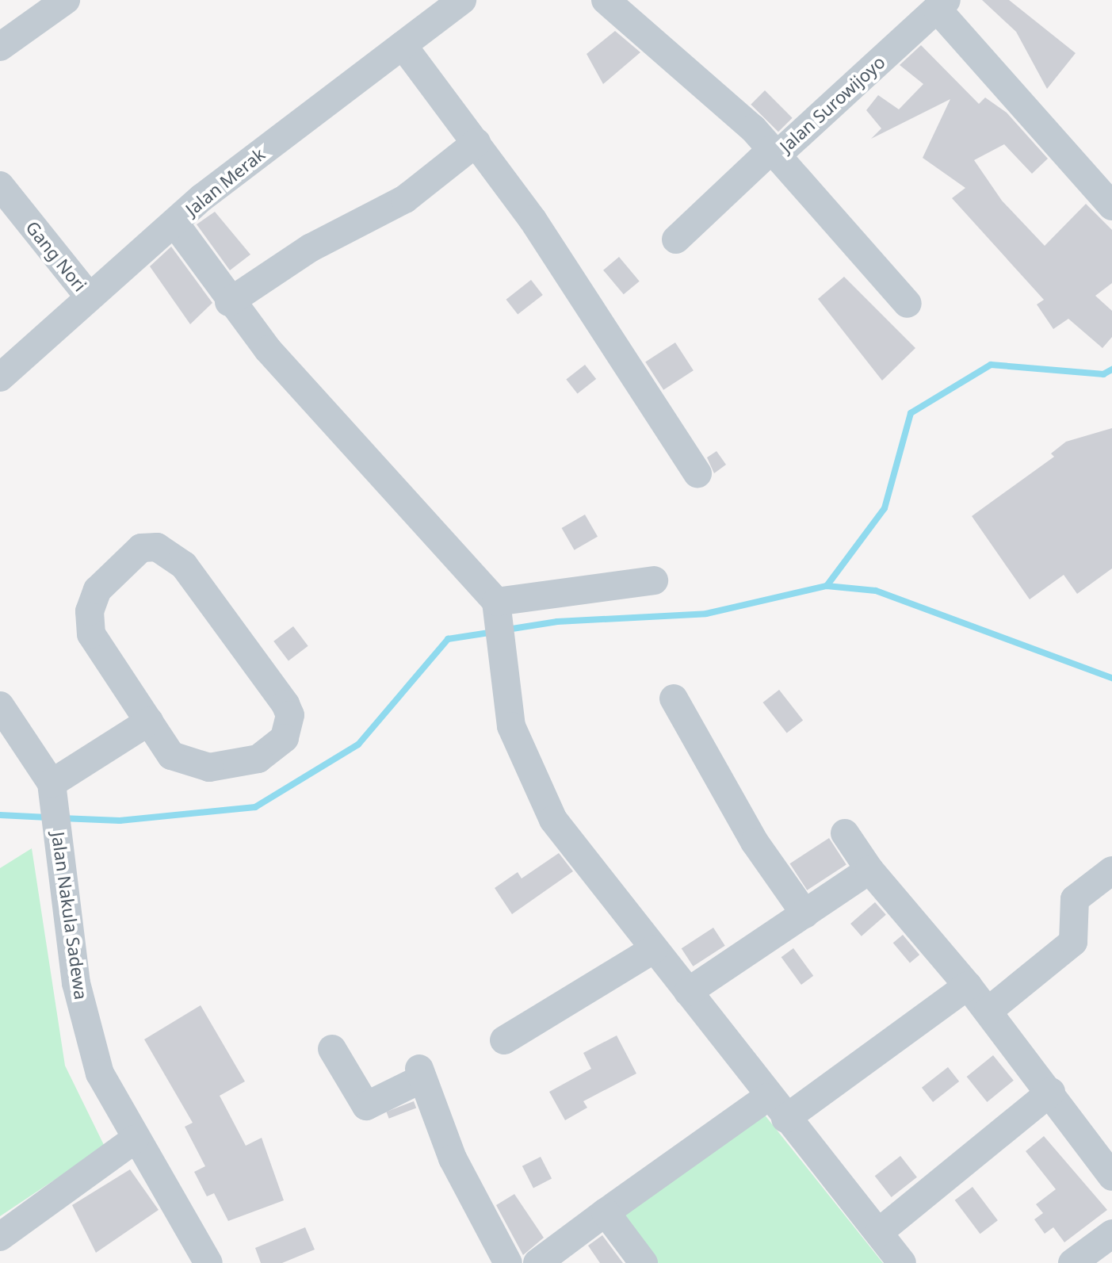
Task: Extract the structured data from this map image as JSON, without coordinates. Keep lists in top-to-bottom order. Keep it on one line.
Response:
{"streets":{"street":["Jalan Surowijoyo","Jalan Merak","Gang Nori","Jalan Nakula Sadewa"]},"crossings":[["Jalan Merak","Gang Nori"]]}
